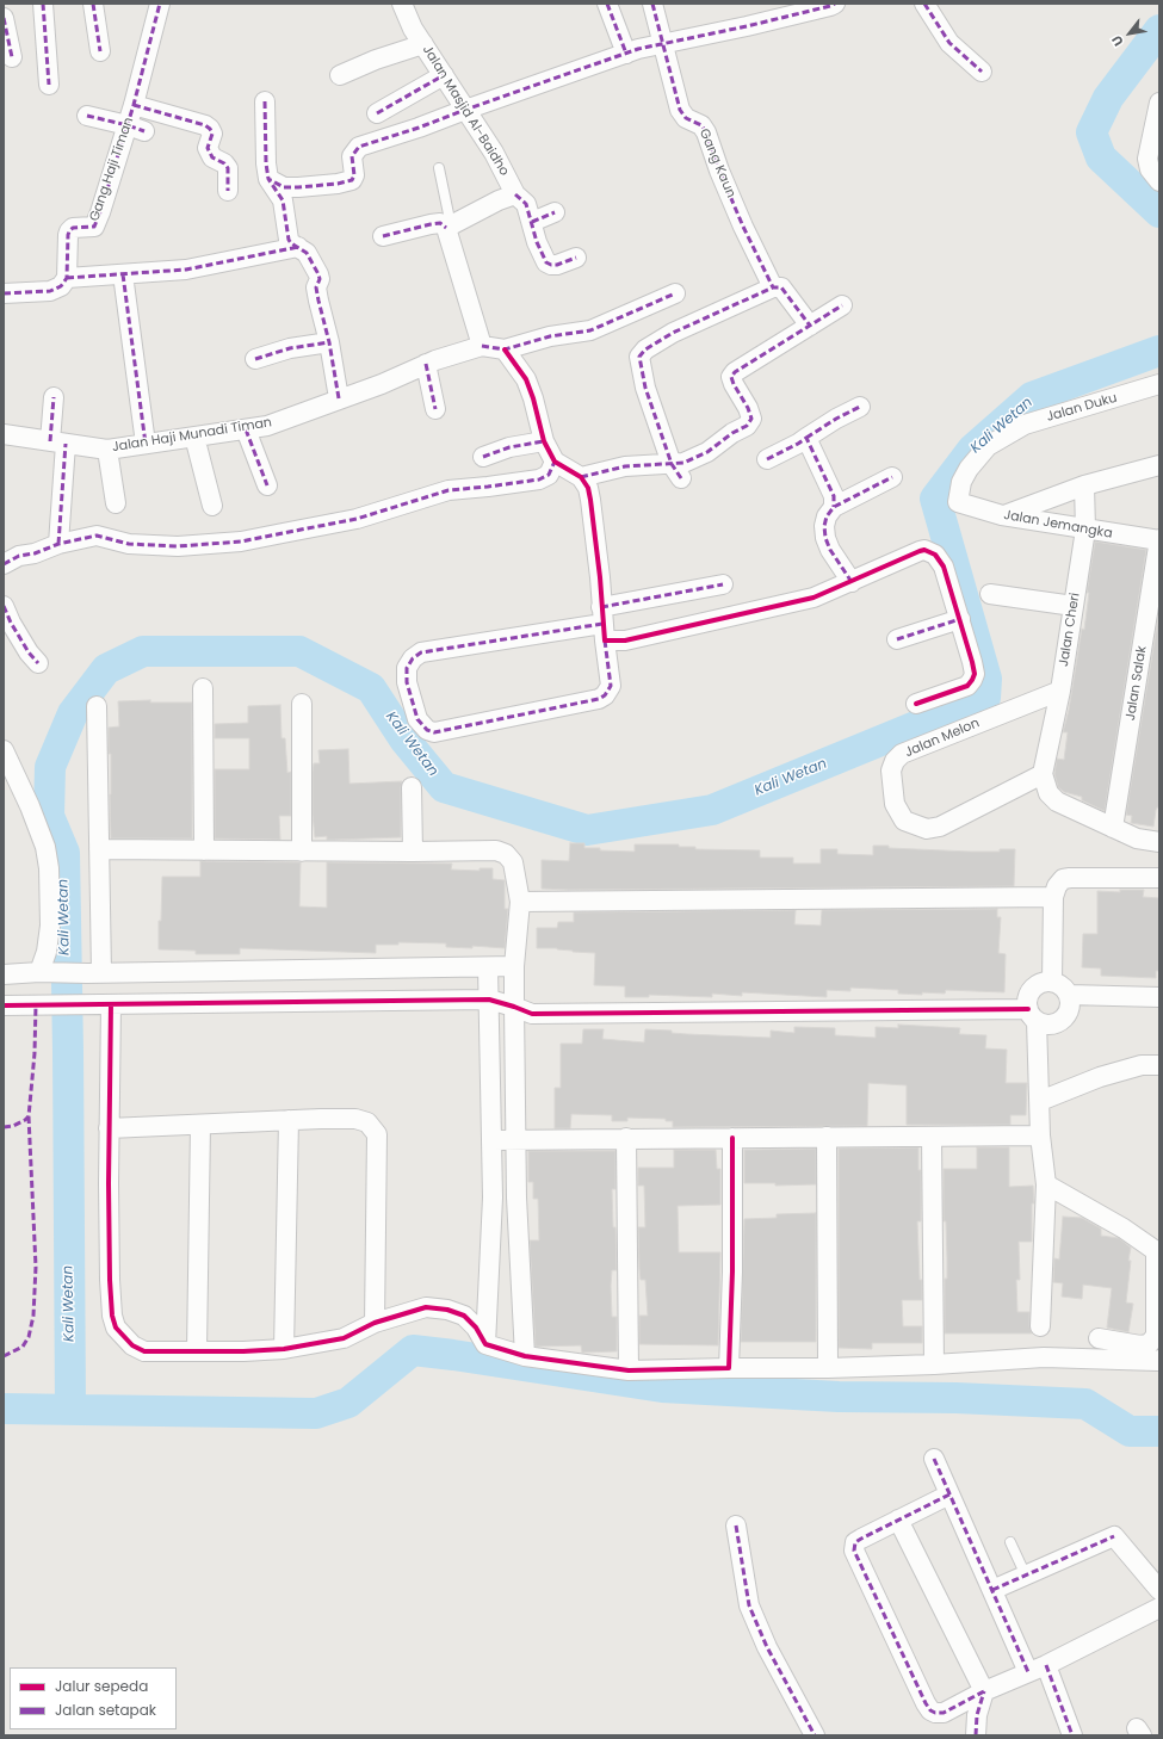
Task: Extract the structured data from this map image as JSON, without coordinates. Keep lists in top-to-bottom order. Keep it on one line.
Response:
{"streets":{"street":["Jalan Masjid Al-Baidho","Gang Kaun","Gang Haji Timan","Jalan Duku","Jalan Haji Munadi Timan","Jalan Jemangka","Jalan Cheri","Jalan Salak","Jalan Melon"]},"crossings":[["Jalan Duku","Jalan Jemangka"],["Jalan Jemangka","Jalan Cheri"],["Jalan Jemangka","Jalan Salak"],["Jalan Cheri","Jalan Melon"]],"water":["Kali Wetan"],"legend":["Jalur sepeda","Jalan setapak"],"north":"bottom left"}
